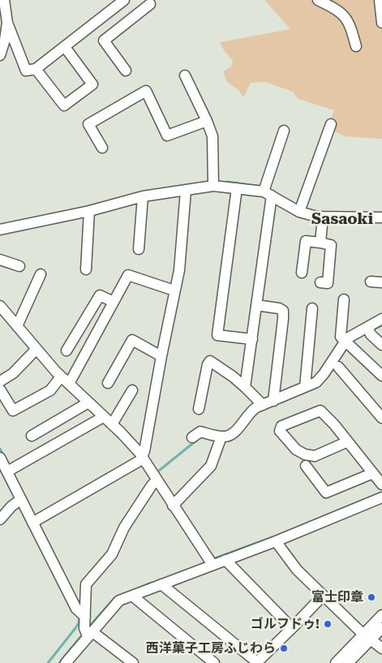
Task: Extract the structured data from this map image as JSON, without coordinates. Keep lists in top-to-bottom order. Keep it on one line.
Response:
{"districts":["Sasaoki"],"places":["富士印章","ゴルフドゥ!","西洋菓子工房ふじわら"]}
